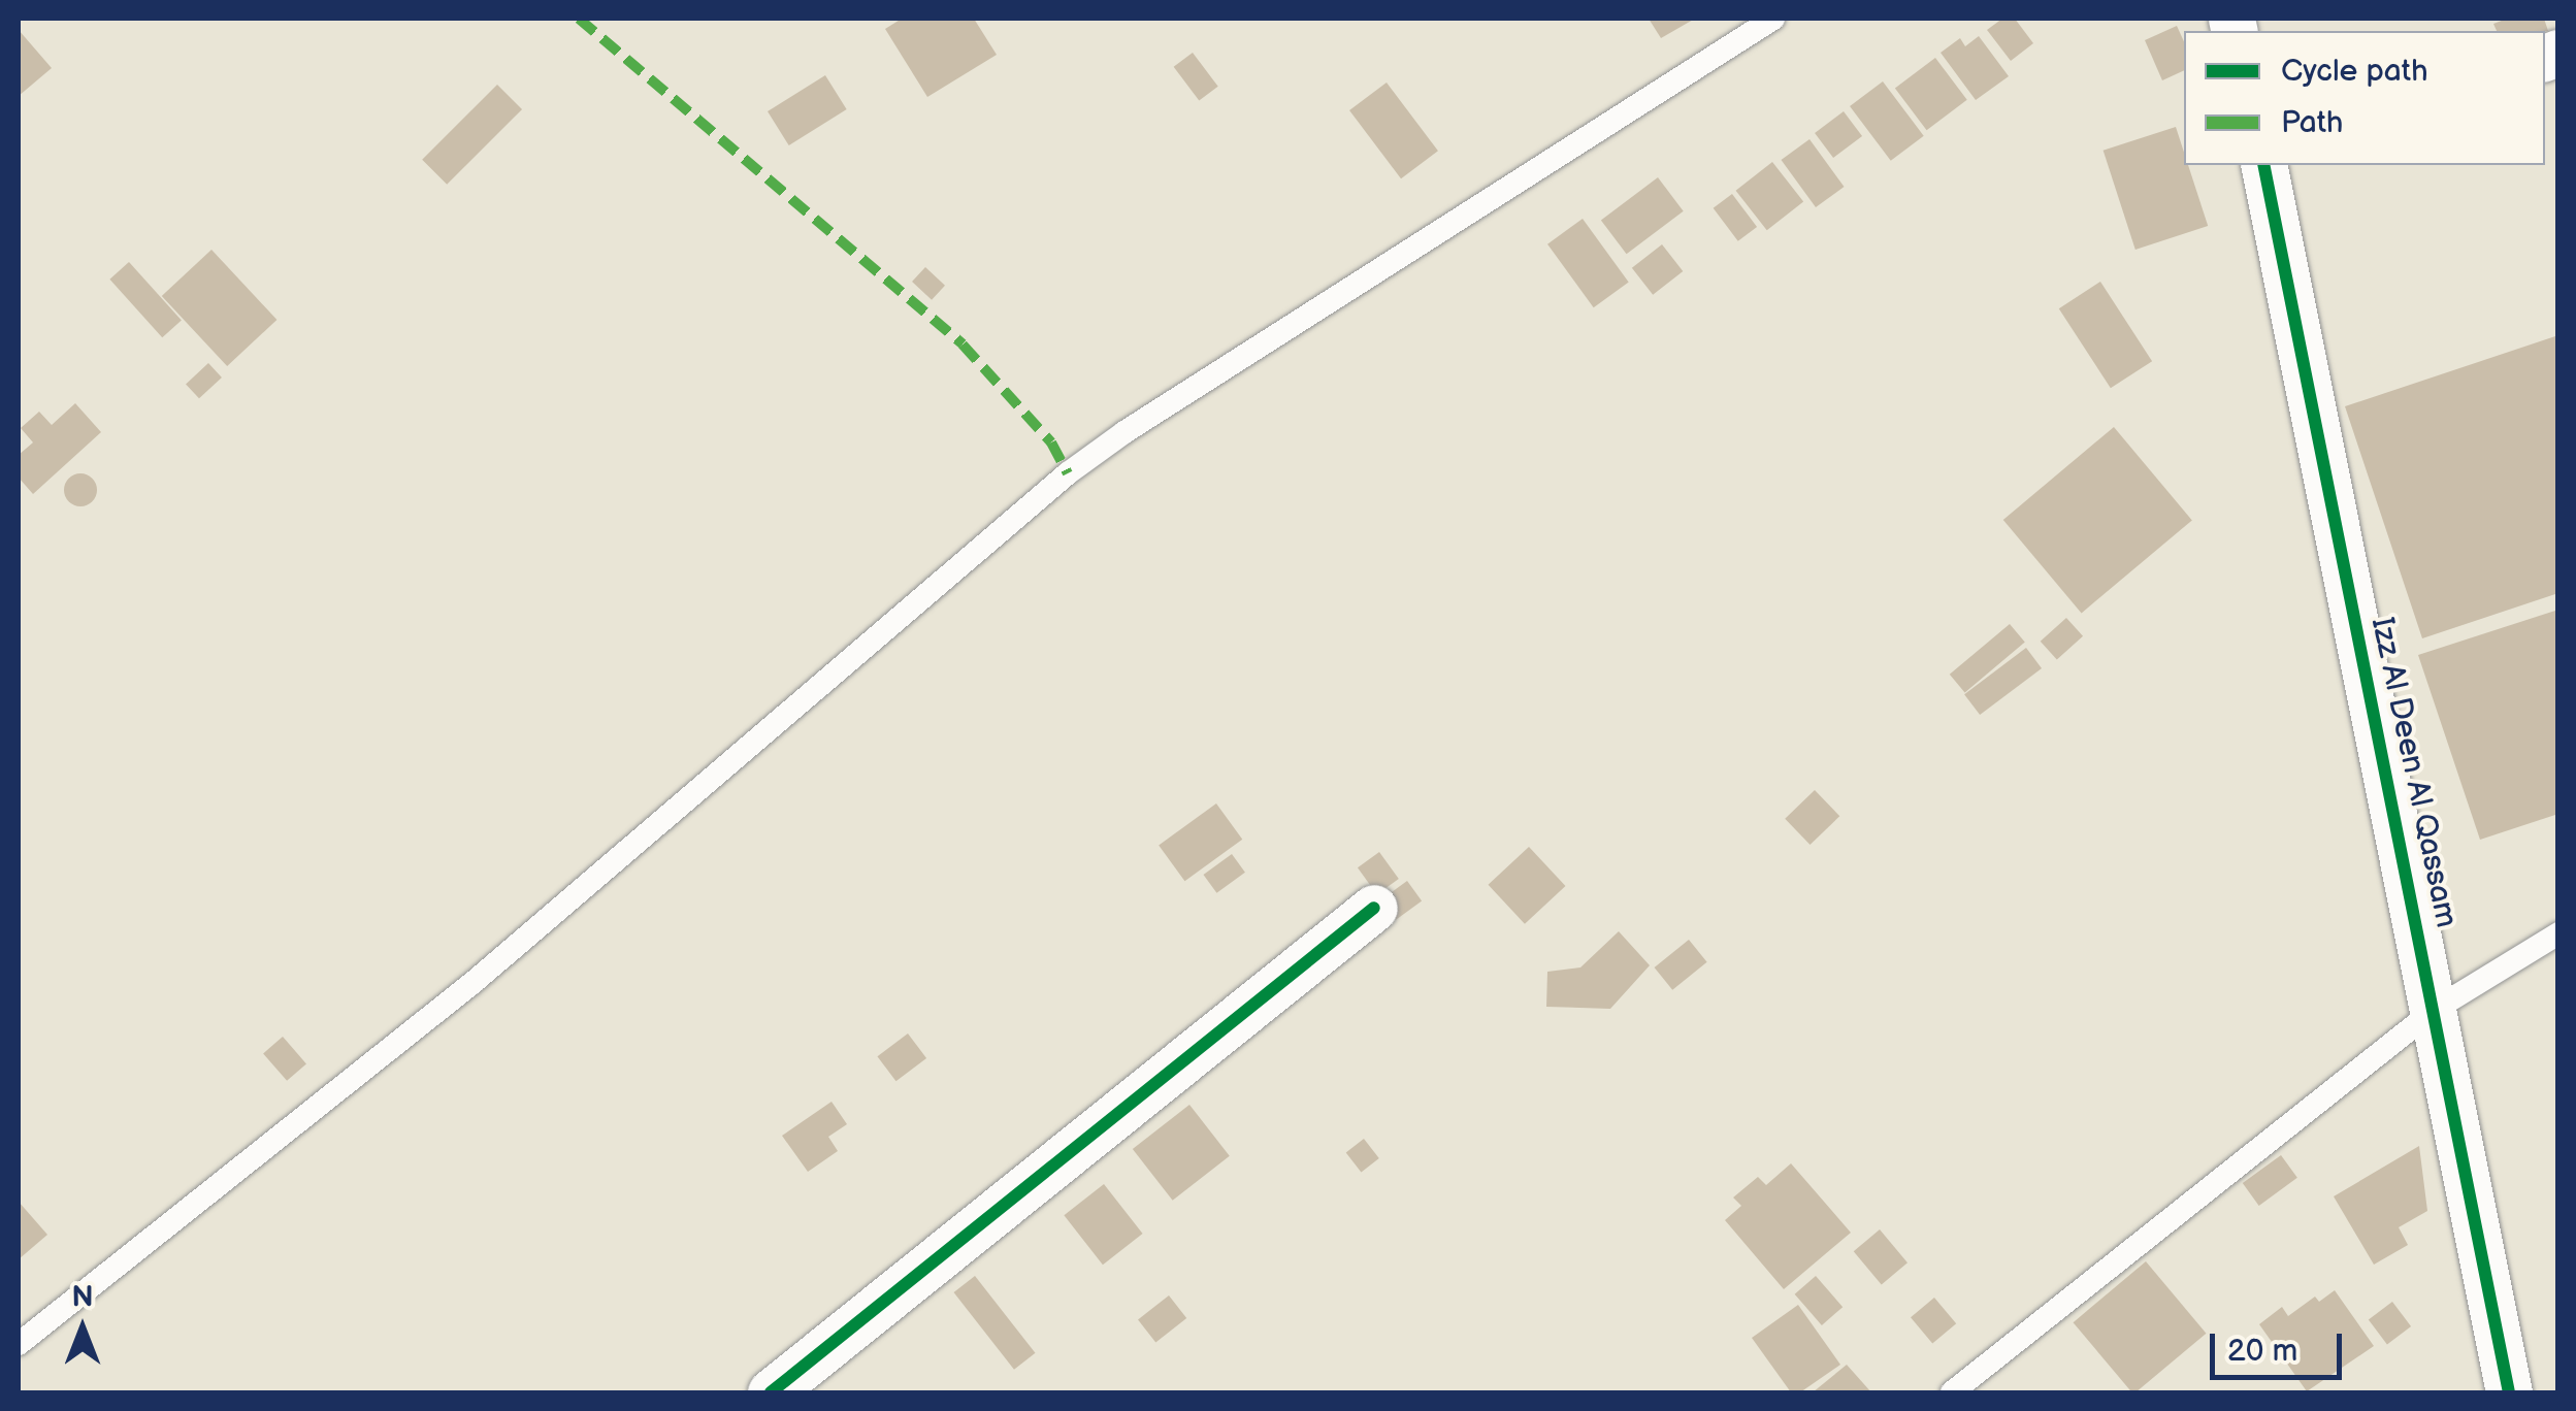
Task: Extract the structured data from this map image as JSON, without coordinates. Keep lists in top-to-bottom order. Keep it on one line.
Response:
{"streets":{"street":["Izz Al Deen Al Qassam"]},"legend":["Cycle path","Path"],"scale_bar":"20 m","north":"top"}
